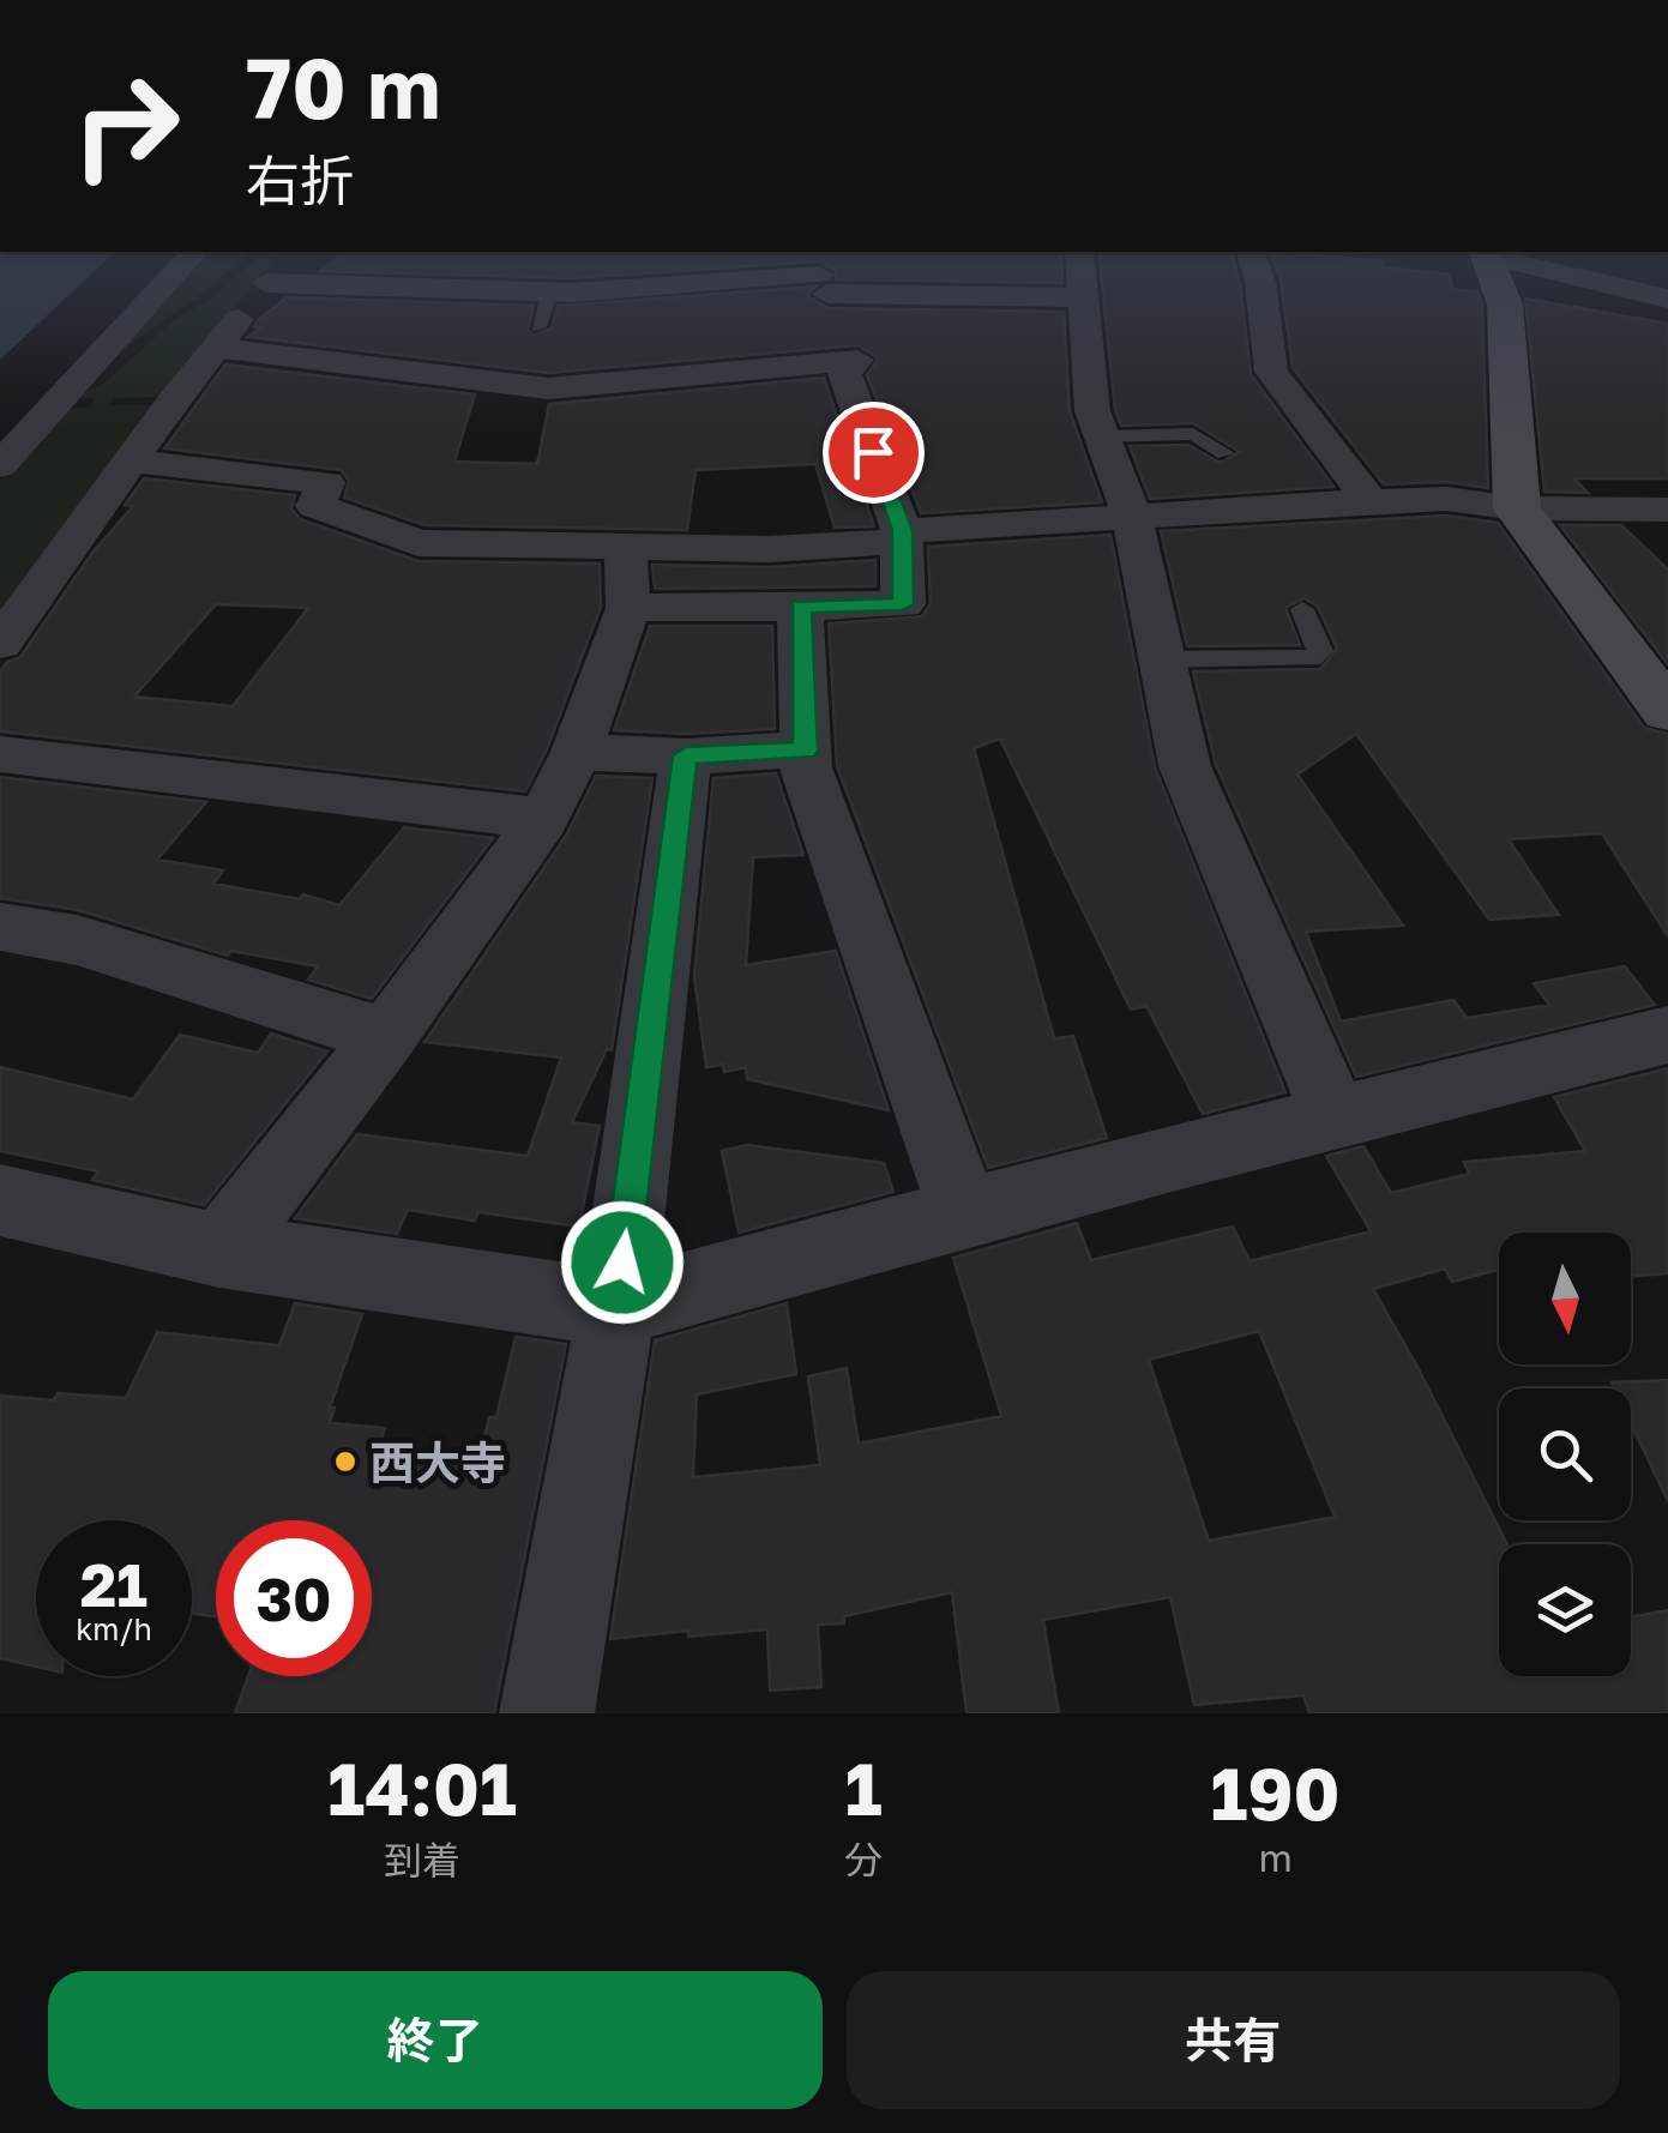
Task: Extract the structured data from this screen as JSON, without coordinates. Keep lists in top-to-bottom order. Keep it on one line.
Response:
{"places":["西大寺"],"north":"bottom","page":{"turn":["70 m","右折"],"speed":"21 km/h","limit":"30","eta":["14:01","到着","1","分","190","m"],"buttons":["終了","共有"]}}
